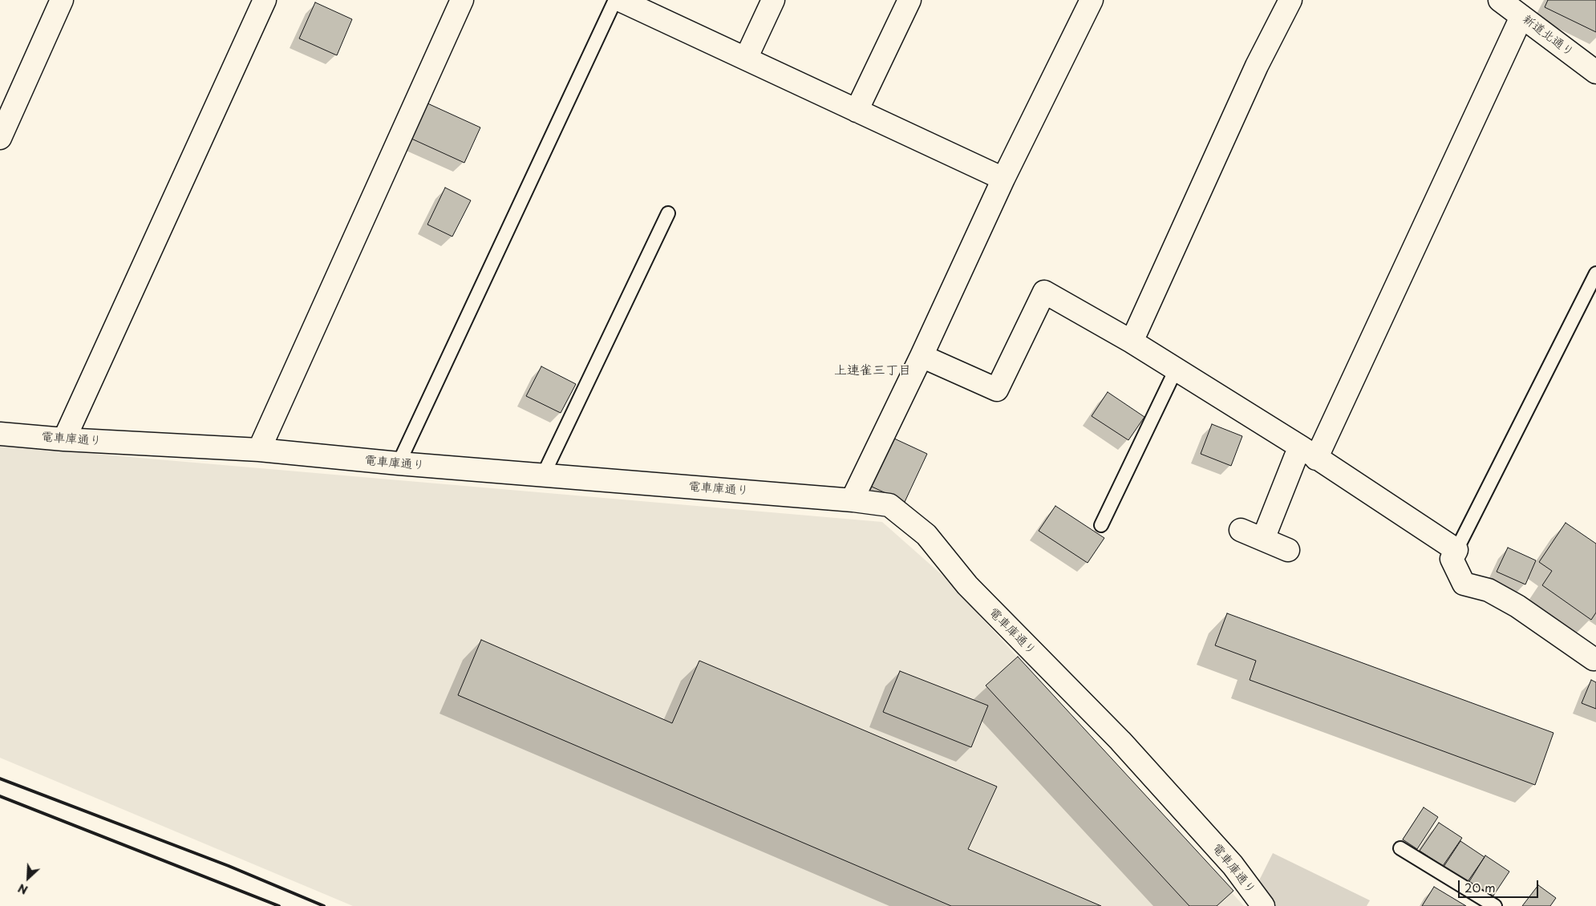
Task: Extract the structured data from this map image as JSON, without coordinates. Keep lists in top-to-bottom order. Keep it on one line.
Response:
{"streets":{"street":["新道北通り","電車庫通り"]},"districts":["上連雀三丁目"],"scale_bar":"20 m","north":"bottom left"}
